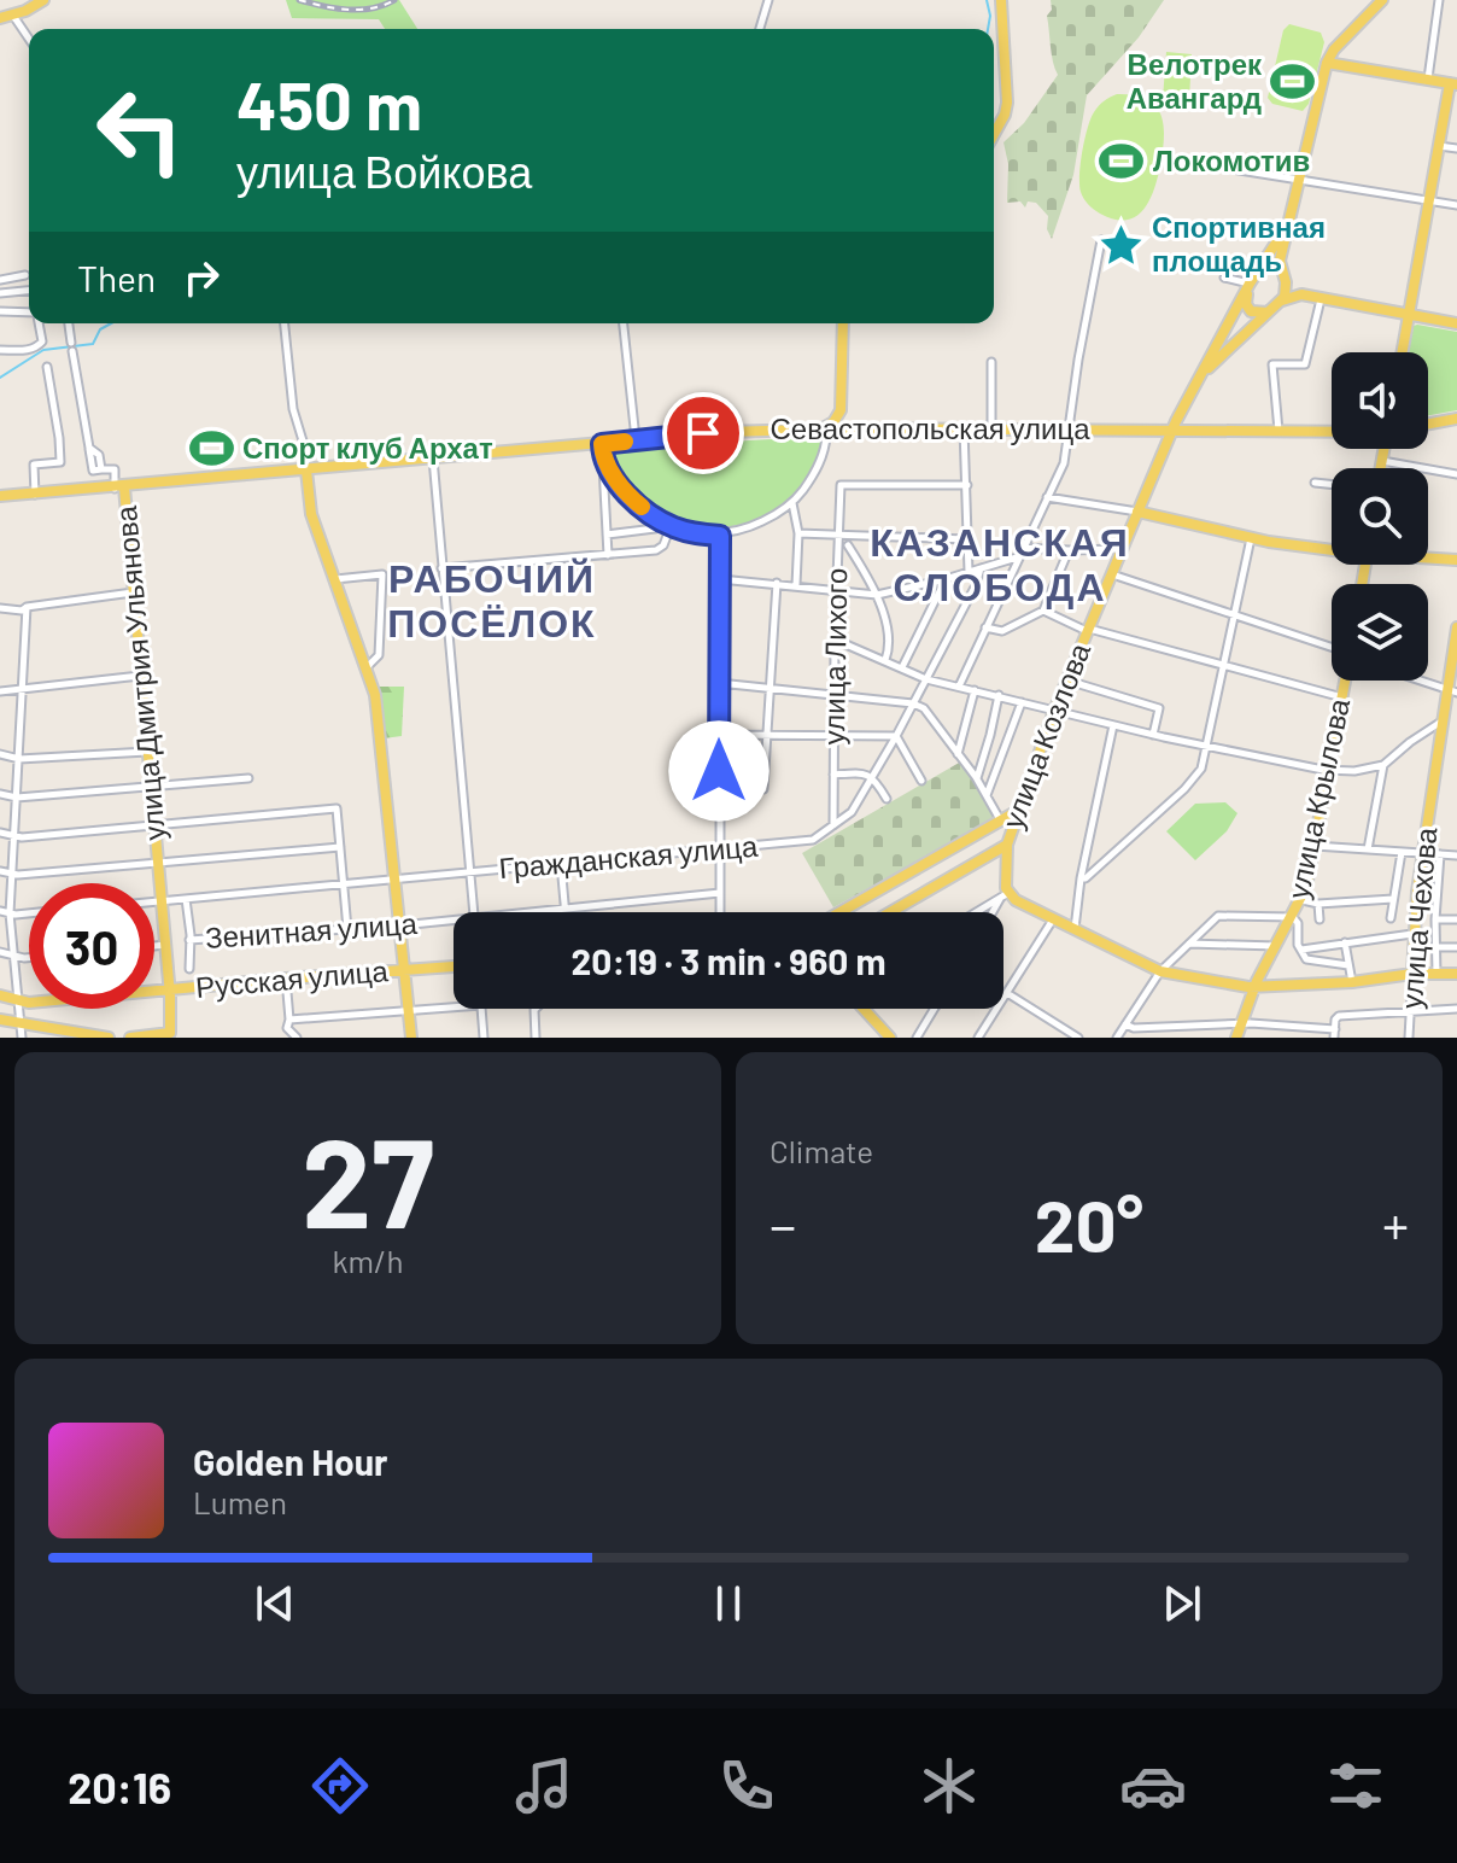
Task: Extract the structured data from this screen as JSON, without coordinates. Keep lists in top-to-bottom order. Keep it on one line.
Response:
{"streets":{"main road":["Севастопольская улица","улица Дмитрия Ульянова","улица Козлова","улица Крылова","улица Чехова","Русская улица"],"street":["улица Лихого","Гражданская улица","Зенитная улица"]},"crossings":[["Севастопольская улица","улица Дмитрия Ульянова"],["Севастопольская улица","улица Козлова"],["улица Лихого","Гражданская улица"],["улица Дмитрия Ульянова","Гражданская улица"],["улица Дмитрия Ульянова","Зенитная улица"],["улица Дмитрия Ульянова","Русская улица"]],"districts":["КАЗАНСКАЯ СЛОБОДА","РАБОЧИЙ ПОСЁЛОК"],"places":{"sports":["Велотрек Авангард","Локомотив","Спорт клуб Архат"],"place":["Спортивная площадь"]},"page":{"turn":["450 m","улица Войкова"],"then":"Then","limit":"30","trip":"20:19 · 3 min · 960 m","tile":[["27","km/h"],"Climate"],"heat":["−","20°","+"],"song":["Golden Hour","Lumen"],"tabs":"20:16"}}
